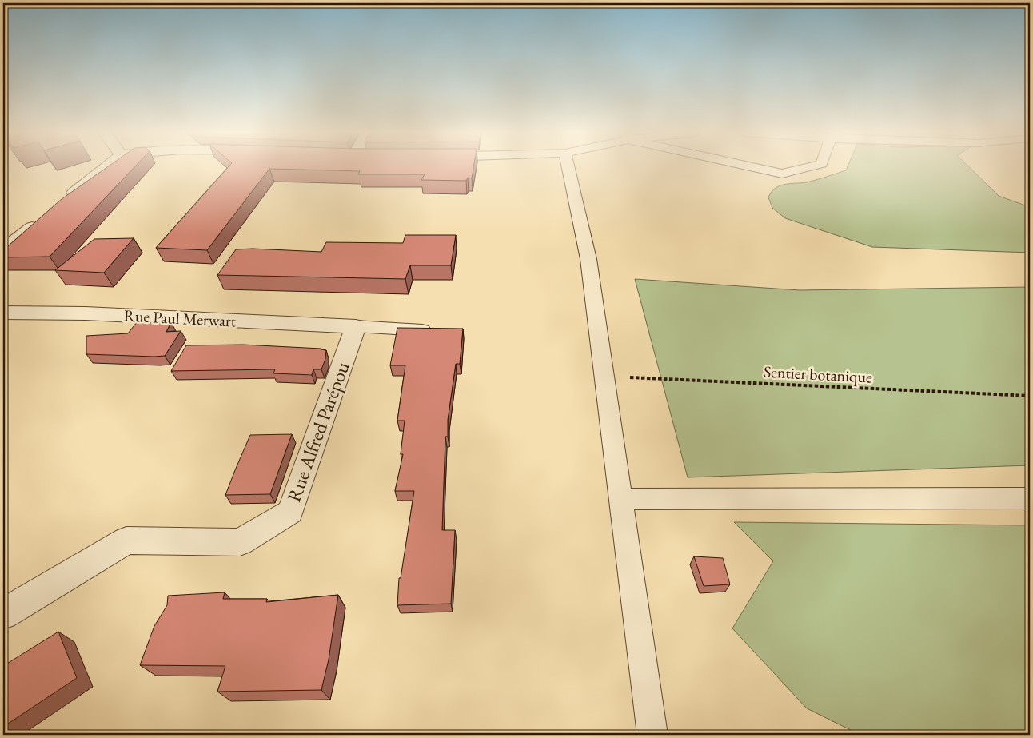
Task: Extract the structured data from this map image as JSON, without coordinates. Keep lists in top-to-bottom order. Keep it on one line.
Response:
{"streets":{"street":["Rue Paul Merwart","Rue Alfred Parépou"],"path":["Sentier botanique"]},"crossings":[["Rue Paul Merwart","Rue Alfred Parépou"]]}
